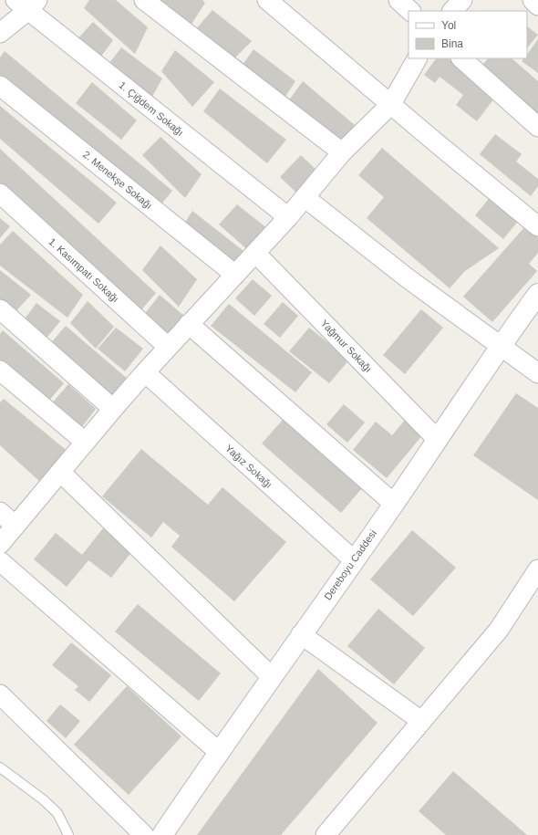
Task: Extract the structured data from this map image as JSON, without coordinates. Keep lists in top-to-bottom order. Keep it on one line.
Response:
{"streets":{"main road":["Dereboyu Caddesi"],"street":["1. Çiğdem Sokağı","2. Menekşe Sokağı","1. Kasımpatı Sokağı","Yağmur Sokağı","Yağız Sokağı"]},"crossings":[["Yağmur Sokağı","Dereboyu Caddesi"],["Yağız Sokağı","Dereboyu Caddesi"]],"legend":["Yol","Bina"]}
